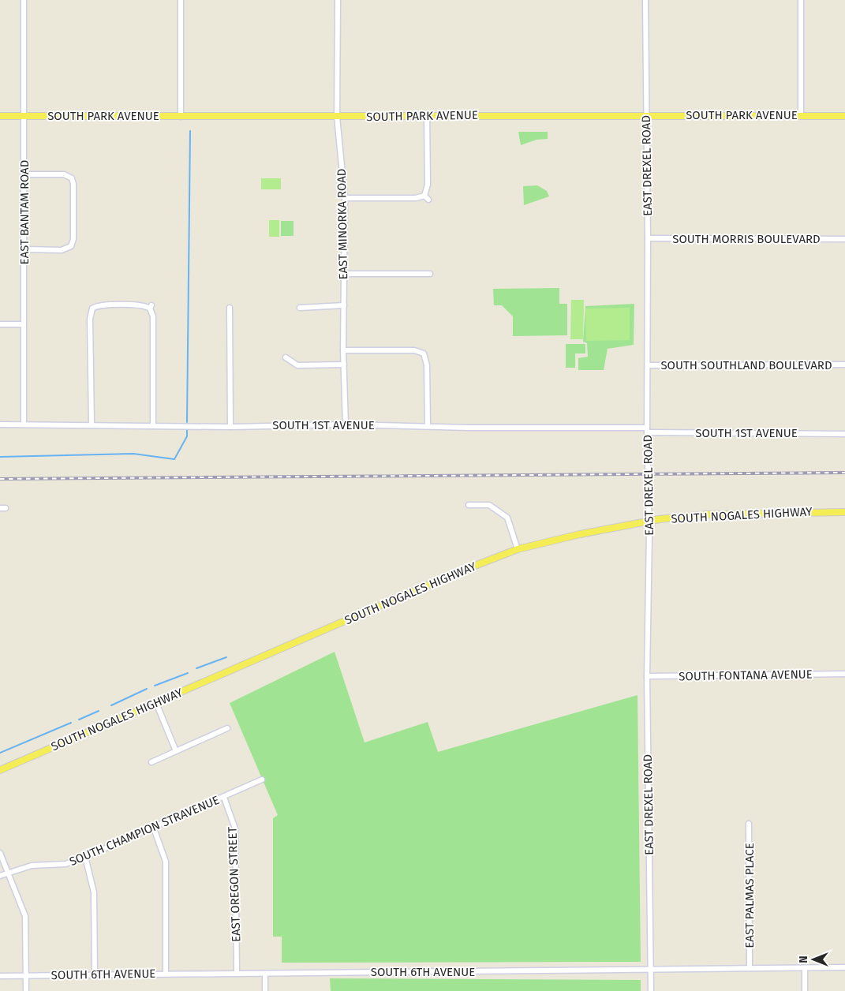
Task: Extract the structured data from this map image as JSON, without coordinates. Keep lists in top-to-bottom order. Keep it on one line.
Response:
{"streets":{"main road":["SOUTH PARK AVENUE","SOUTH NOGALES HIGHWAY"],"street":["EAST DREXEL ROAD","EAST BANTAM ROAD","EAST MINORKA ROAD","SOUTH MORRIS BOULEVARD","SOUTH SOUTHLAND BOULEVARD","SOUTH 1ST AVENUE","SOUTH FONTANA AVENUE","SOUTH CHAMPION STRAVENUE","EAST OREGON STREET","EAST PALMAS PLACE","SOUTH 6TH AVENUE"]},"crossings":[["SOUTH PARK AVENUE","EAST DREXEL ROAD"],["SOUTH PARK AVENUE","EAST BANTAM ROAD"],["SOUTH PARK AVENUE","EAST MINORKA ROAD"],["EAST DREXEL ROAD","SOUTH MORRIS BOULEVARD"],["EAST DREXEL ROAD","SOUTH SOUTHLAND BOULEVARD"],["EAST DREXEL ROAD","SOUTH 1ST AVENUE"],["EAST DREXEL ROAD","SOUTH NOGALES HIGHWAY"],["EAST DREXEL ROAD","SOUTH FONTANA AVENUE"],["EAST DREXEL ROAD","SOUTH 6TH AVENUE"],["EAST BANTAM ROAD","SOUTH 1ST AVENUE"],["EAST MINORKA ROAD","SOUTH 1ST AVENUE"],["SOUTH CHAMPION STRAVENUE","EAST OREGON STREET"],["EAST OREGON STREET","SOUTH 6TH AVENUE"],["EAST PALMAS PLACE","SOUTH 6TH AVENUE"]],"north":"left"}
